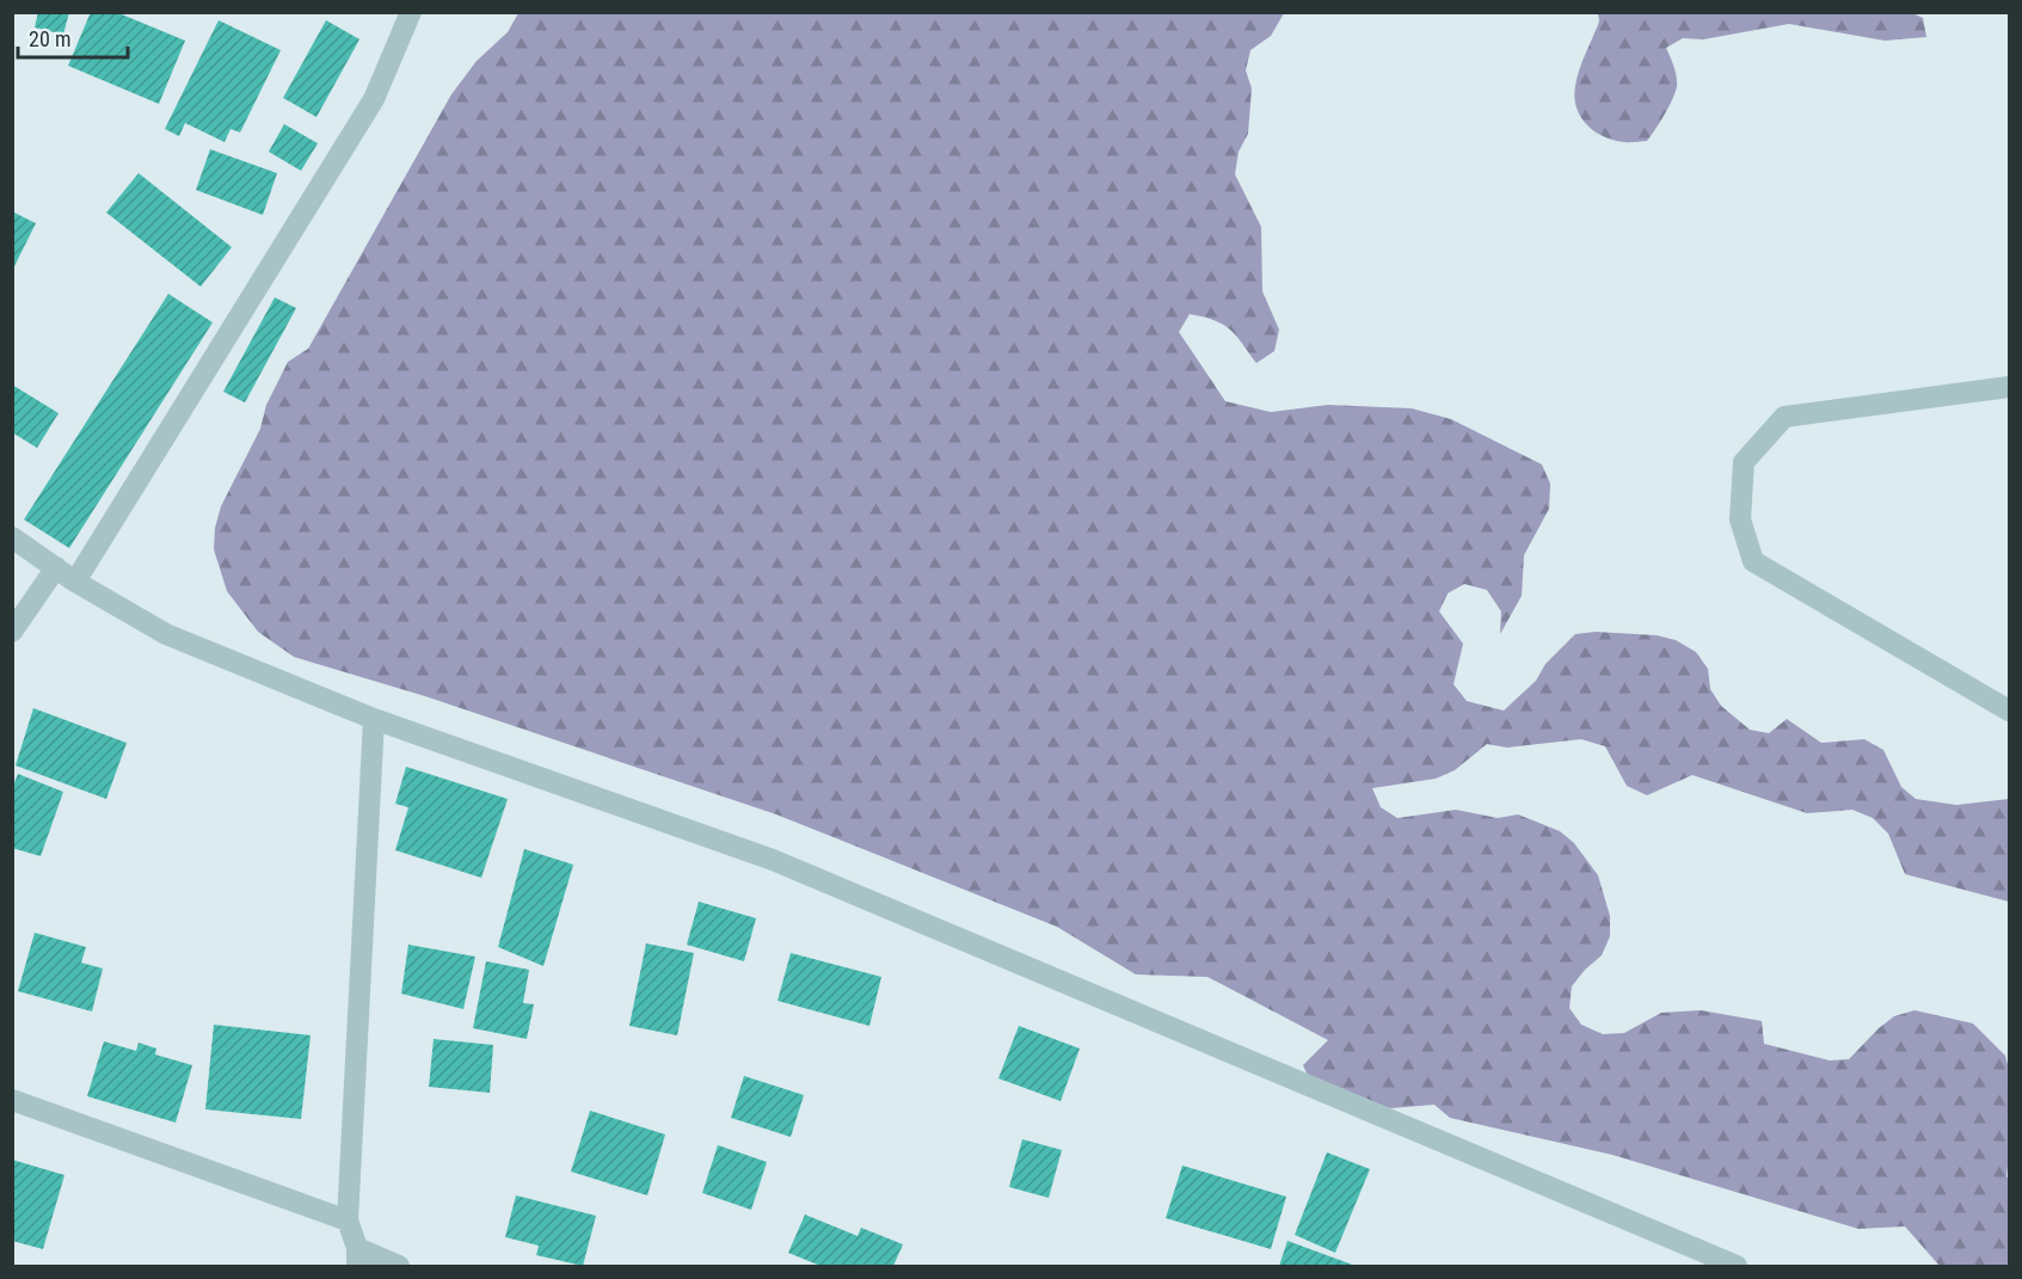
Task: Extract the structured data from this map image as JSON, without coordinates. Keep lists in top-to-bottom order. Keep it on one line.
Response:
{"scale_bar":"20 m"}
